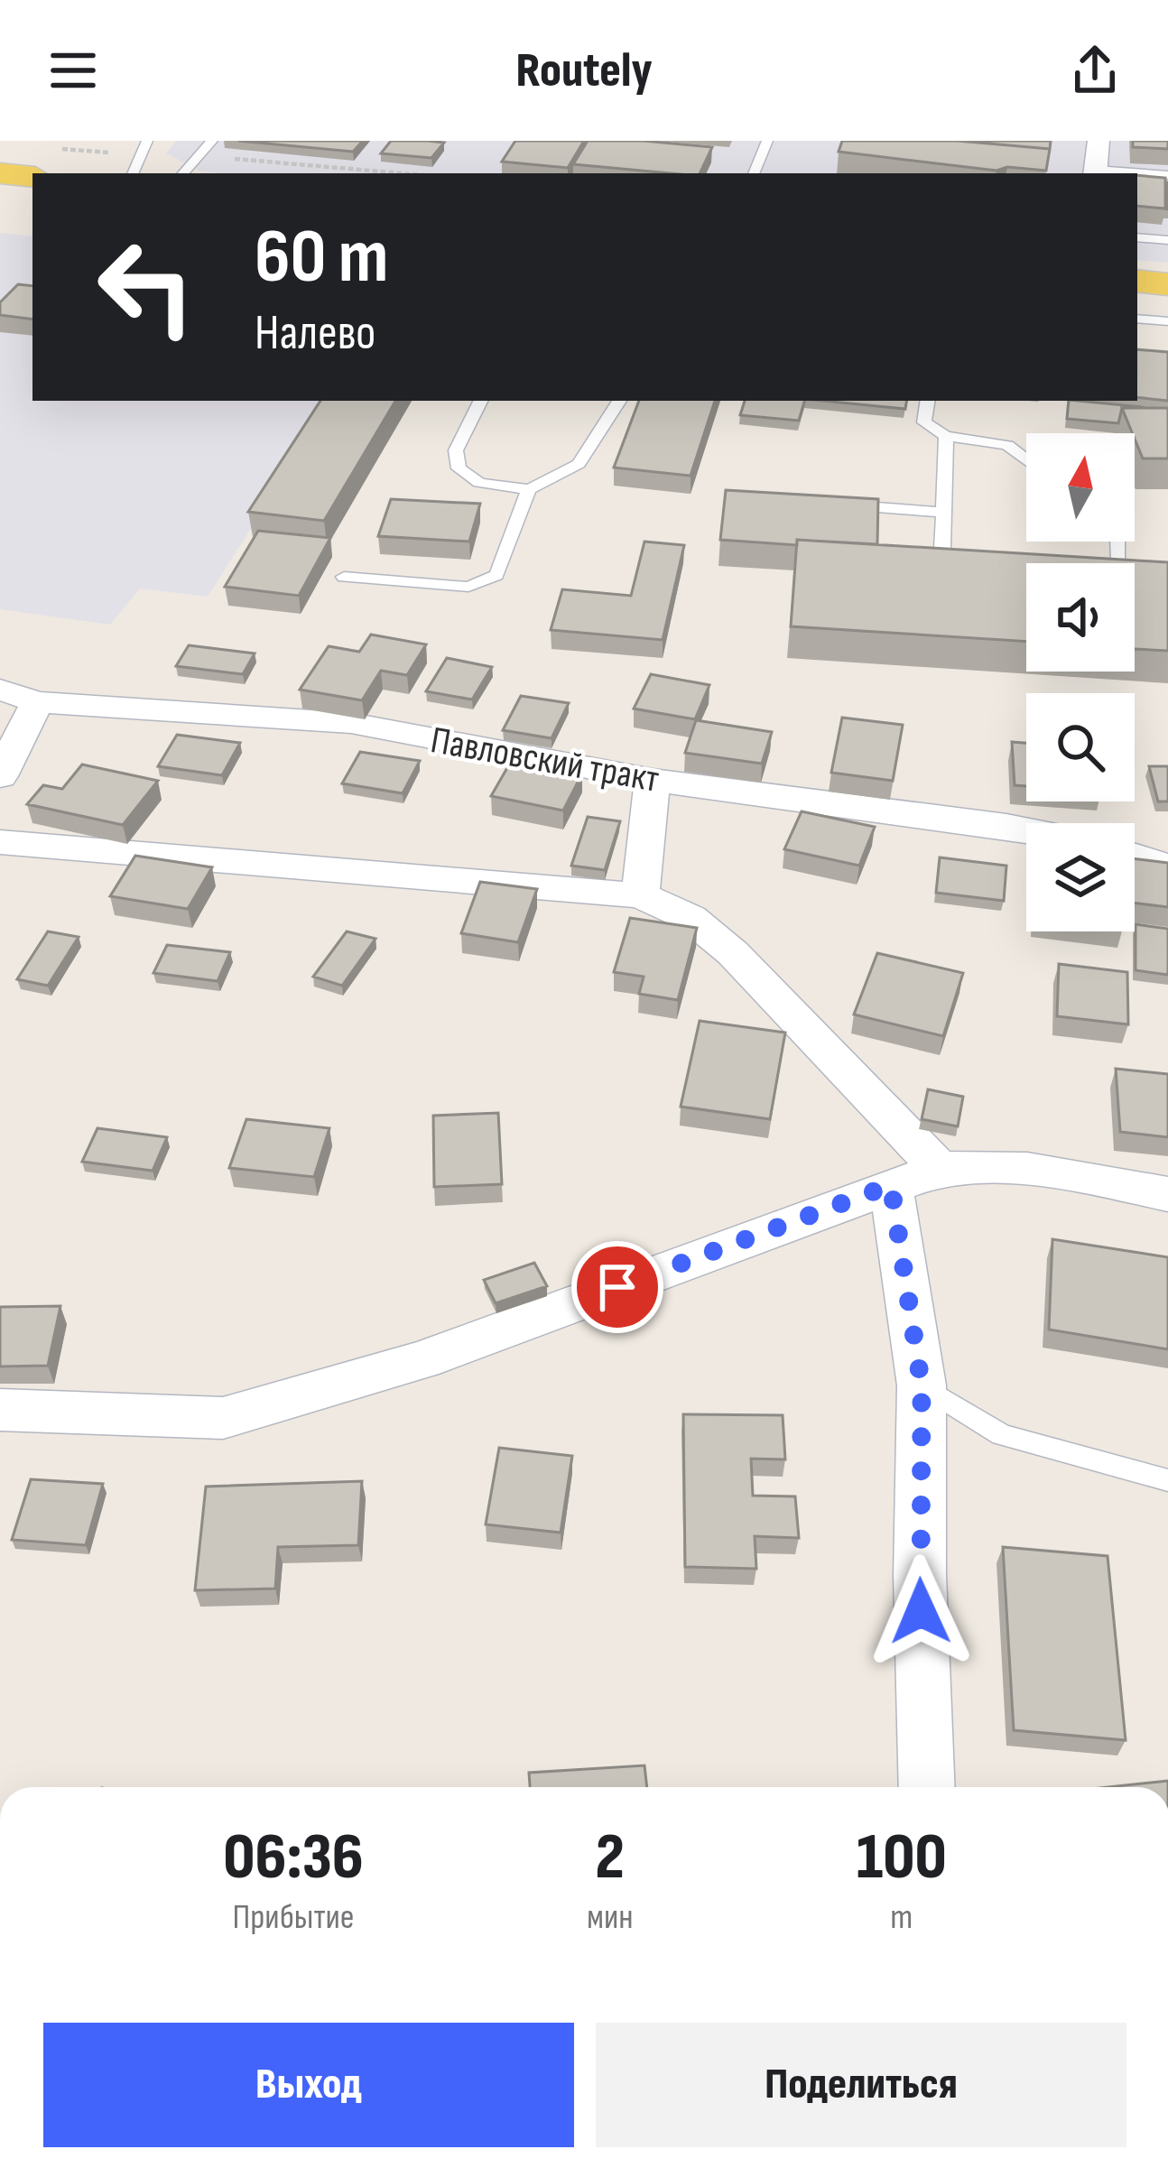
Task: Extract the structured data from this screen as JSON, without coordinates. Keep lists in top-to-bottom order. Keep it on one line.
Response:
{"streets":{"street":["Павловский тракт"]},"north":"top","page":{"header":"Routely","turn":["60 m","Налево"],"eta":["06:36","Прибытие","2","мин","100","m"],"buttons":["Выход","Поделиться"]}}
